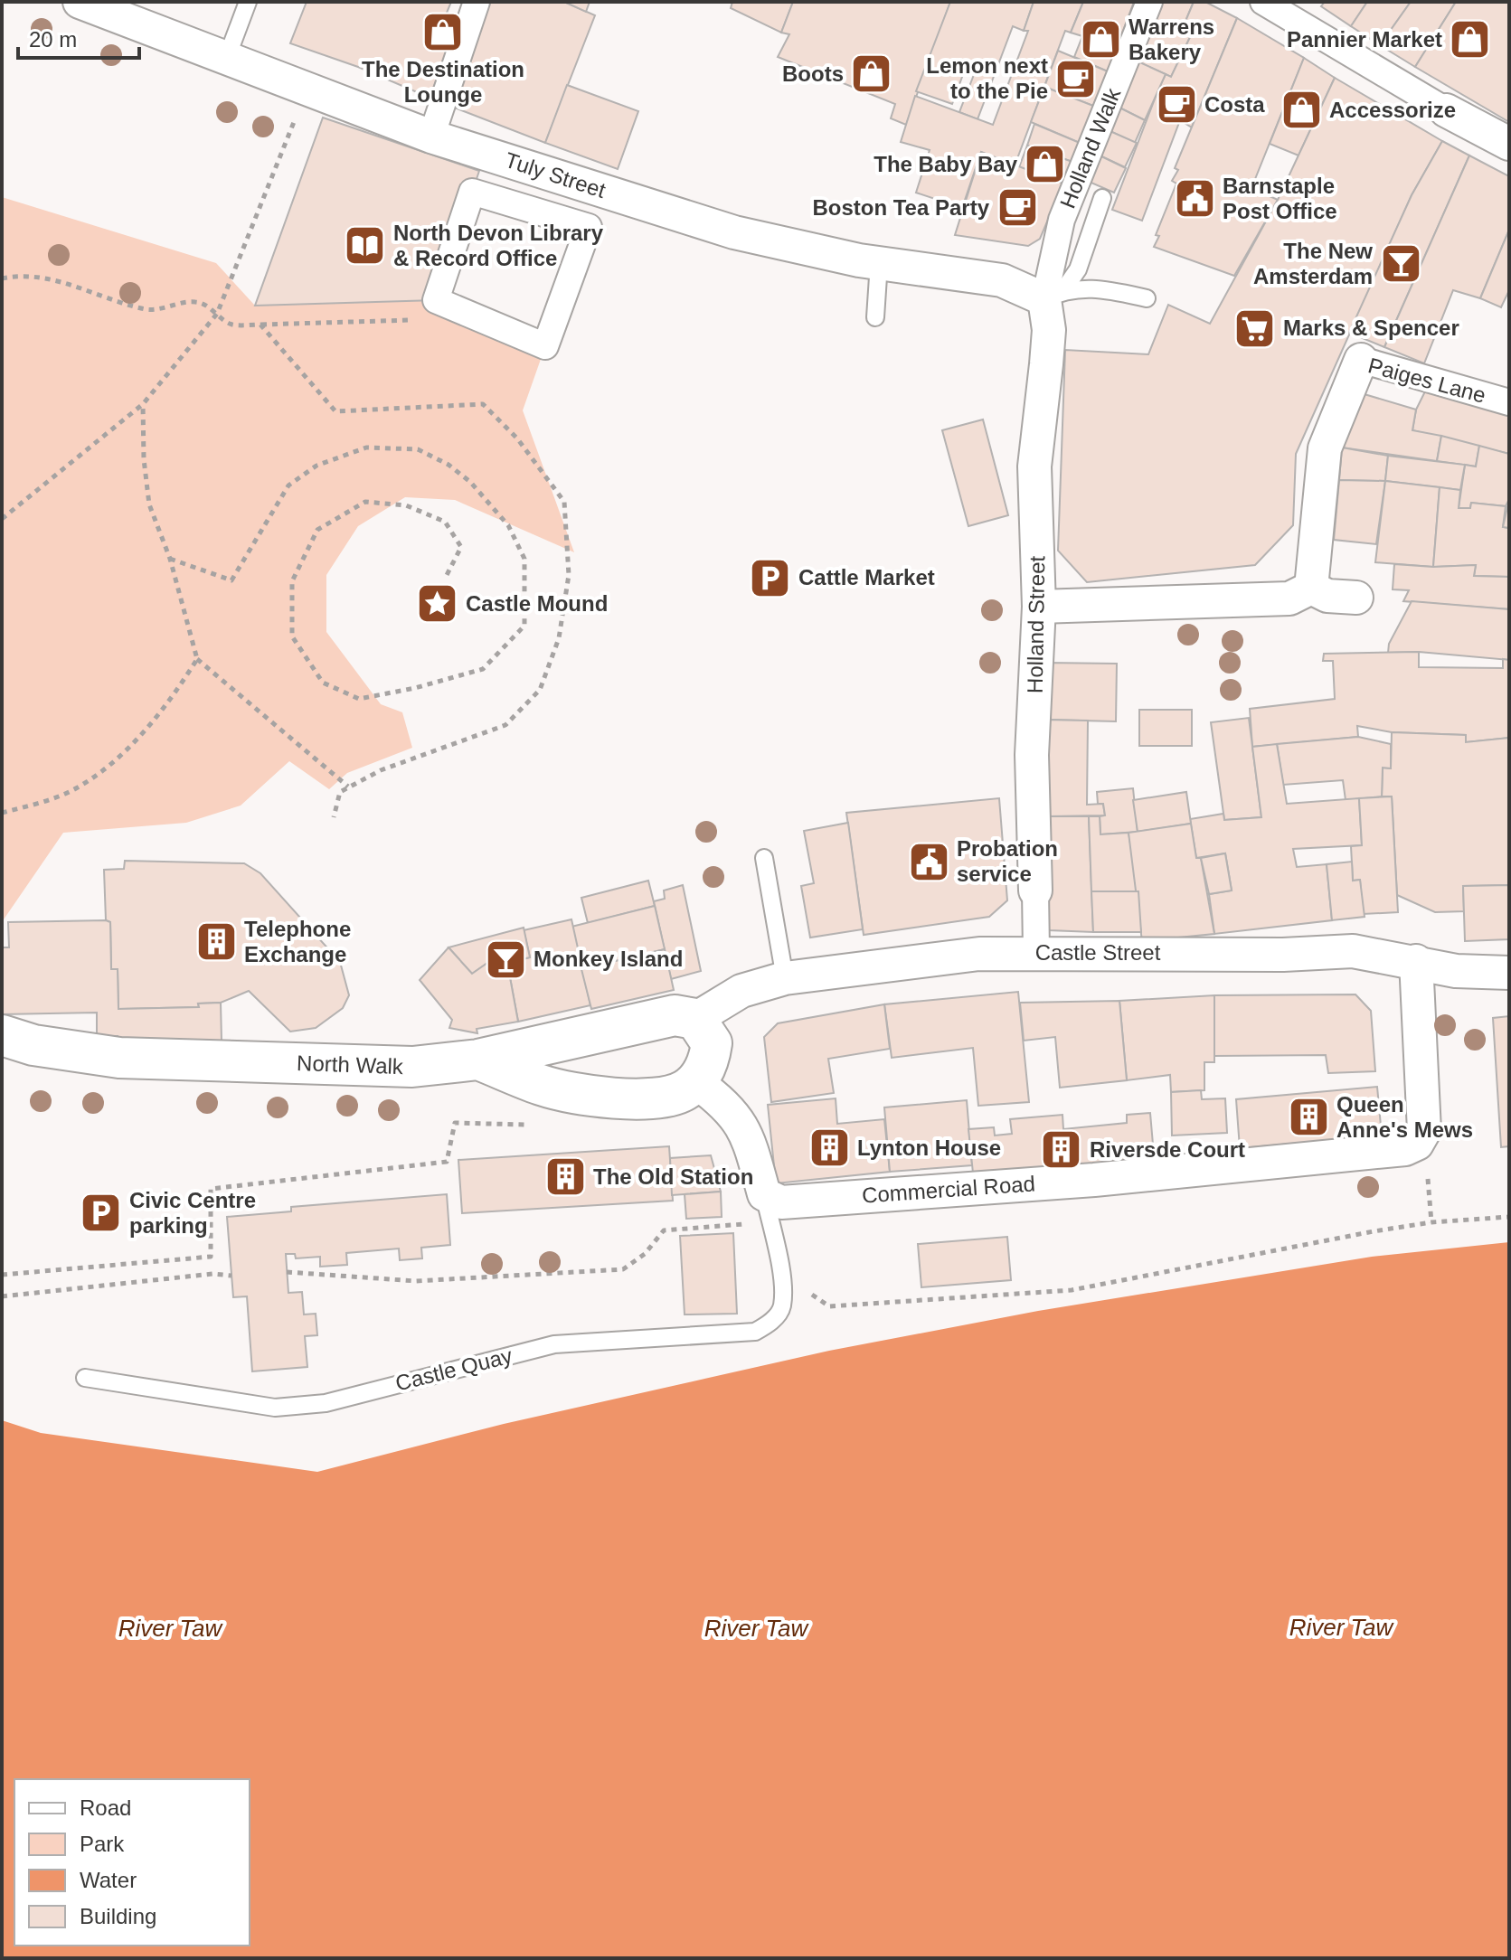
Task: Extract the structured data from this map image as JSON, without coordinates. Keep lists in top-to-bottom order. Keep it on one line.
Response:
{"streets":{"street":["Holland Walk","Tuly Street","Paiges Lane","Holland Street","Castle Street","North Walk","Commercial Road"],"lane":["Castle Quay"]},"crossings":[["Holland Walk","Tuly Street"],["Holland Walk","Holland Street"],["Tuly Street","Holland Street"],["Holland Street","Castle Street"],["Castle Street","North Walk"],["Castle Street","Commercial Road"]],"water":["River Taw"],"places":{"shop":["The Destination Lounge","Warrens Bakery","Pannier Market","Boots","Accessorize","The Baby Bay"],"cafe":["Lemon next to the Pie","Costa","Boston Tea Party"],"public building":["Barnstaple Post Office","Probation service"],"library":["North Devon Library & Record Office"],"bar":["The New Amsterdam","Monkey Island"],"supermarket":["Marks & Spencer"],"parking":["Cattle Market","Civic Centre parking"],"place":["Castle Mound"],"building":["Telephone Exchange","Queen Anne's Mews","Lynton House","Riversde Court","The Old Station"]},"legend":["Road","Park","Water","Building"],"scale_bar":"20 m"}
